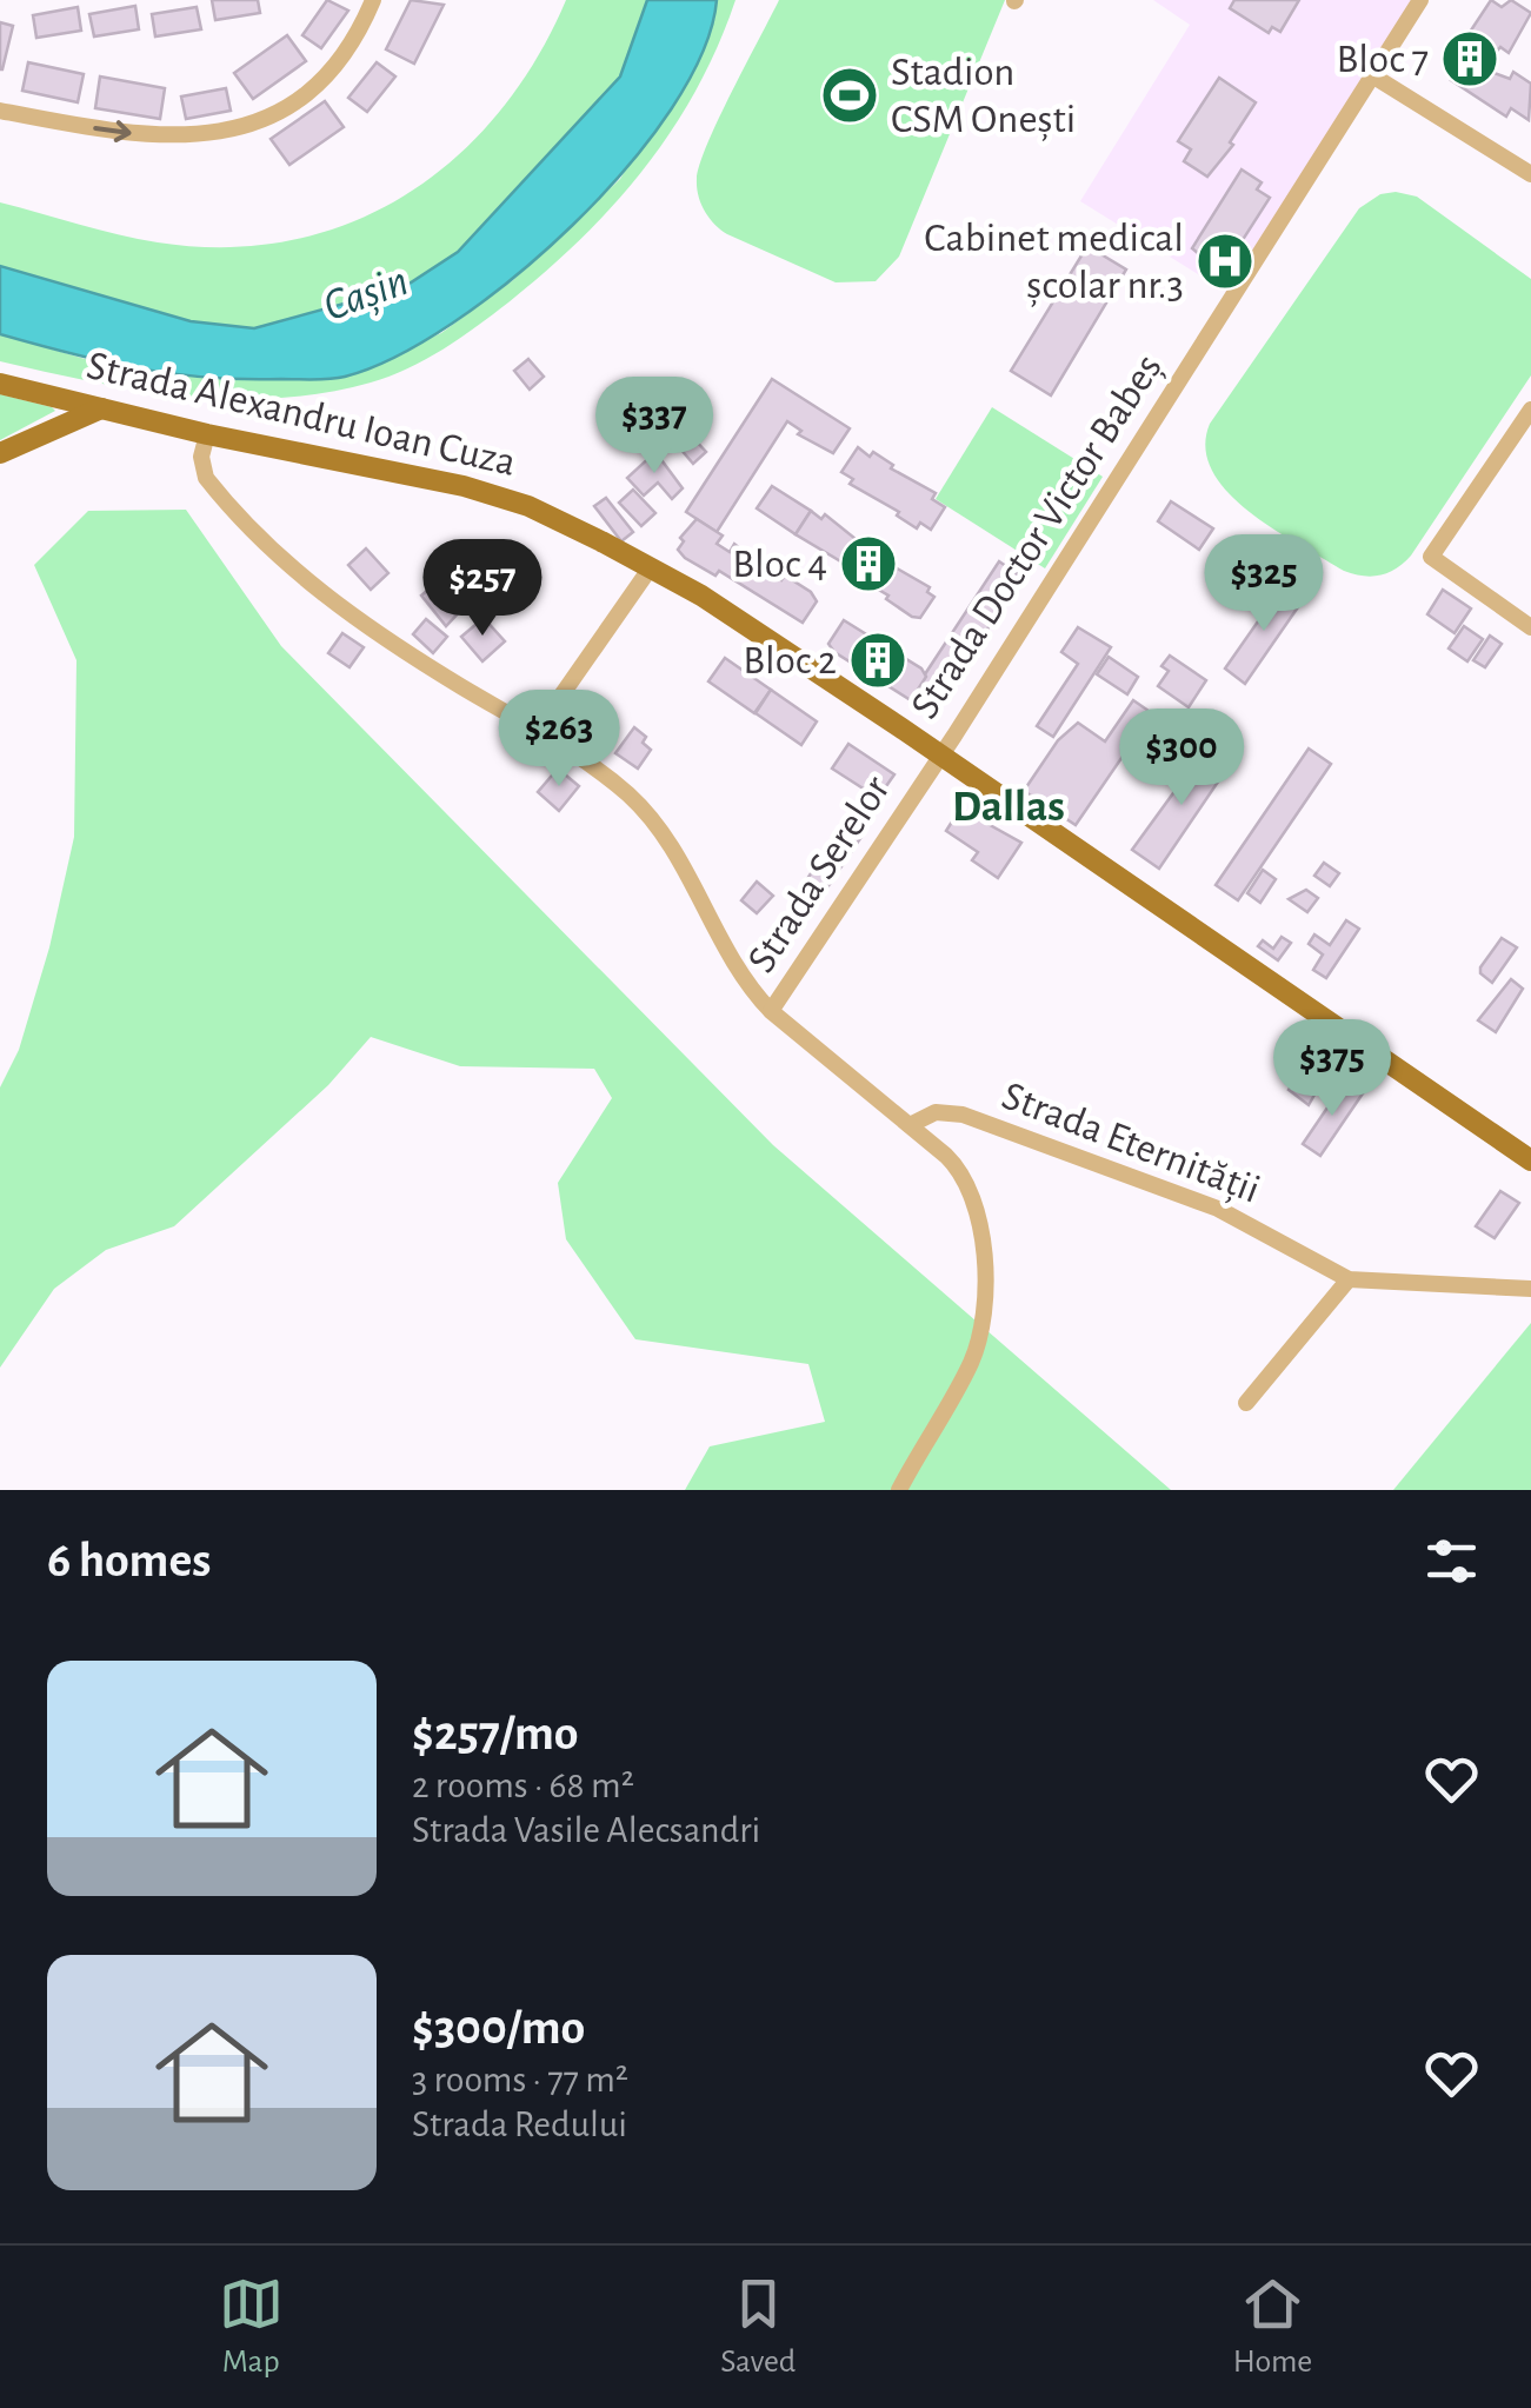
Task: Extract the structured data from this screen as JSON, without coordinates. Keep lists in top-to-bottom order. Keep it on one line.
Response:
{"streets":{"main road":["Strada Alexandru Ioan Cuza"],"street":["Strada Doctor Victor Babeș","Strada Serelor","Strada Eternității"]},"crossings":[["Strada Alexandru Ioan Cuza","Strada Doctor Victor Babeș"],["Strada Alexandru Ioan Cuza","Strada Serelor"],["Strada Doctor Victor Babeș","Strada Serelor"],["Strada Serelor","Strada Eternității"]],"districts":["Dallas"],"water":["Cașin"],"places":{"building":["Bloc 7","Bloc 4","Bloc 2"],"sports":["Stadion CSM Onești"],"hospital":["Cabinet medical școlar nr.3"]},"page":{"price":["$337","$325","$257","$263","$300","$375"],"heading":"6 homes","list":[{"name":"$257/mo","note":"2 rooms · 68 m² · Strada Vasile Alecsandri"},{"name":"$300/mo","note":"3 rooms · 77 m² · Strada Redului"}],"tabs":["Map","Saved","Home"]}}
